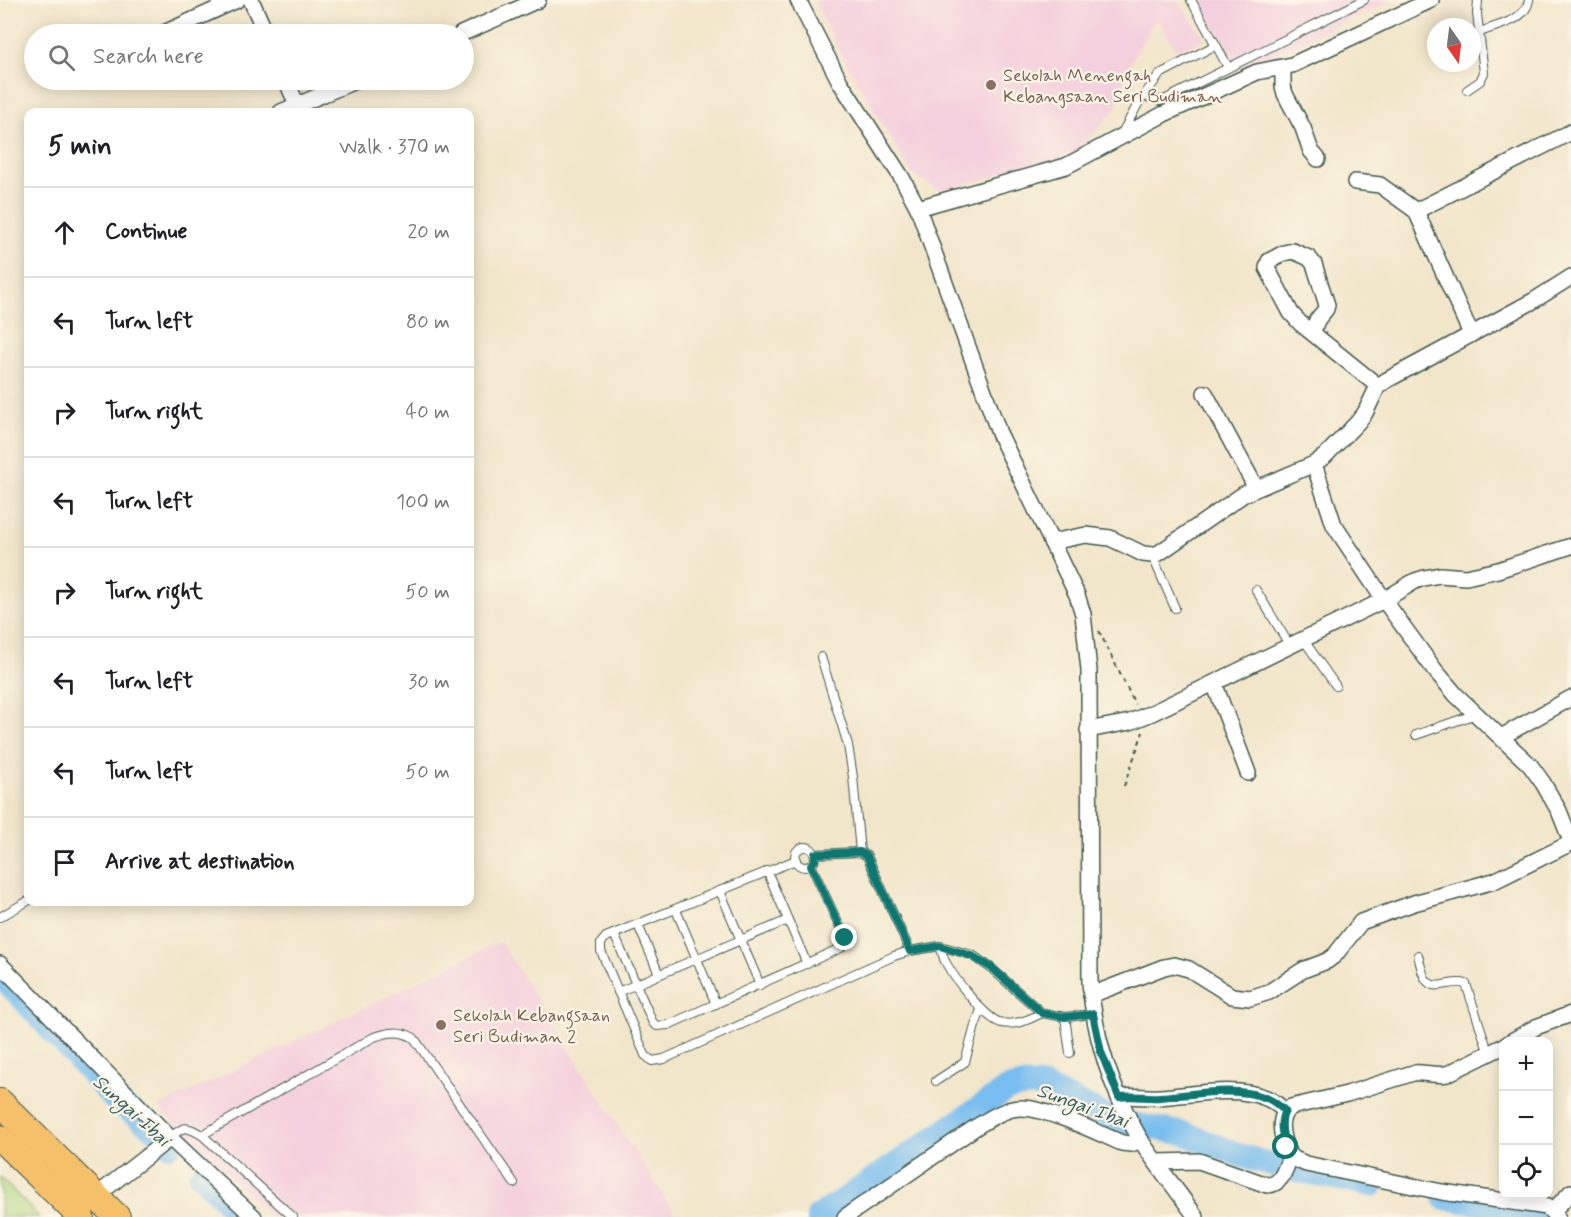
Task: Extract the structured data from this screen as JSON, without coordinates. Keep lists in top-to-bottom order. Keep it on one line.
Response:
{"water":["Sungai Ibai"],"places":["Sekolah Menengah Kebangsaan Seri Budiman","Sekolah Kebangsaan Seri Budiman 2"],"north":"bottom","page":{"search":"Search here","heading":["5 min","Walk · 370 m"],"list":[["Continue","20 m"],["Turn left","80 m"],["Turn right","40 m"],["Turn left","100 m"],["Turn right","50 m"],["Turn left","30 m"],["Turn left","50 m"],"Arrive at destination"],"map_buttons":["+","−"]}}
